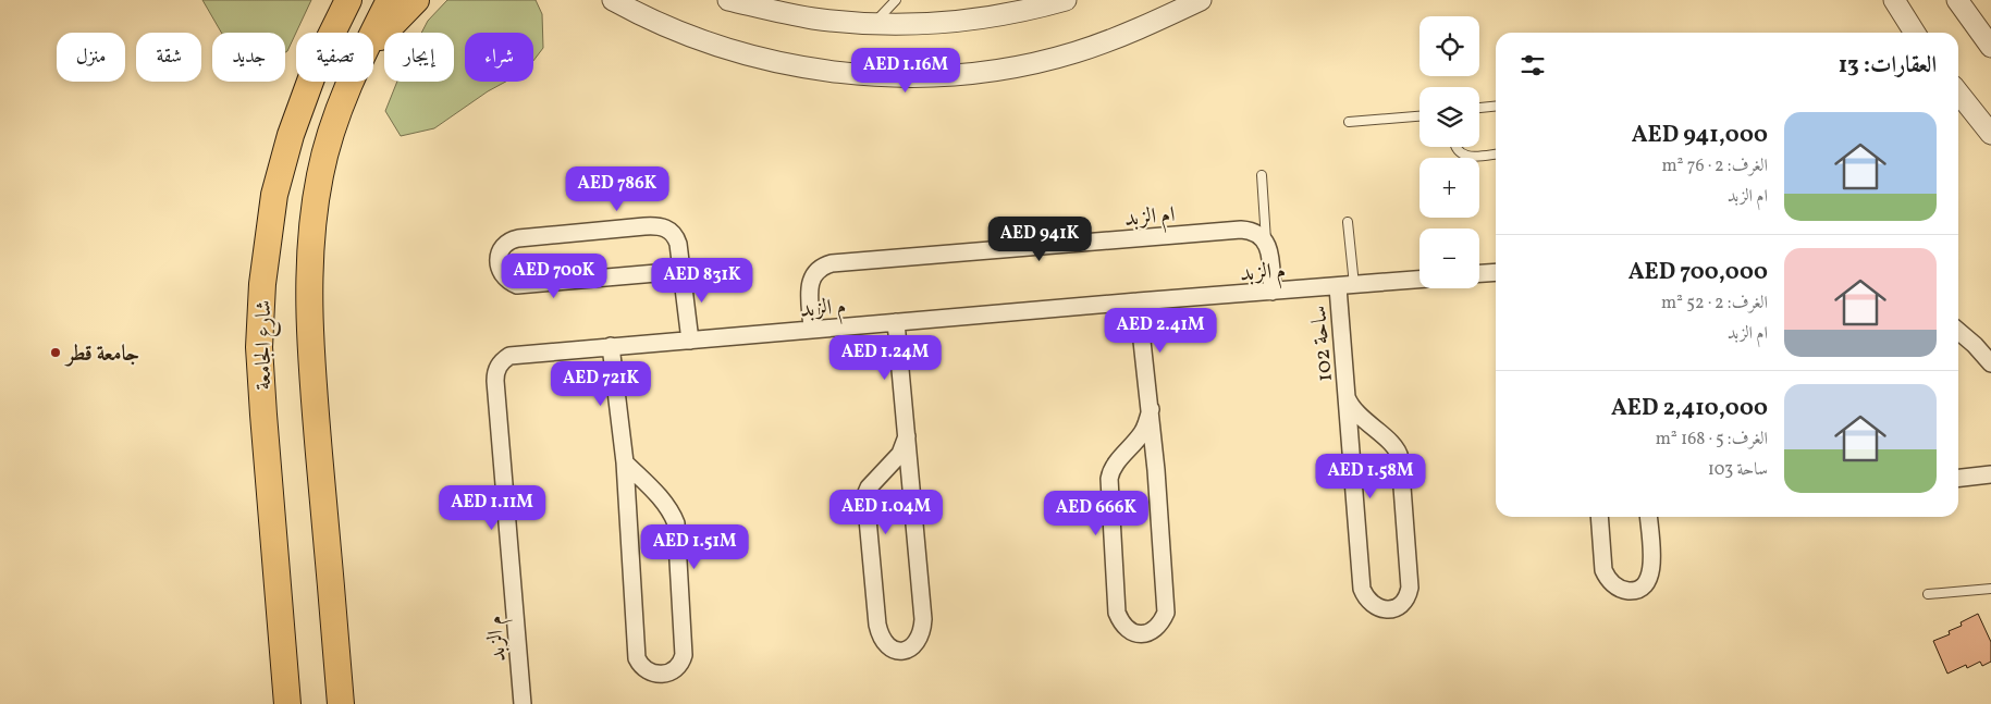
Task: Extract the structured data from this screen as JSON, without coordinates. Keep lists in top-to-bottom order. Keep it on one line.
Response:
{"streets":{"main road":["شارع الجامعة"],"street":["ام الزبد","م الزبد","ساحة 102"]},"crossings":[["ام الزبد","م الزبد"],["م الزبد","ساحة 102"]],"places":["جامعة قطر"],"page":{"map_buttons":["+","−"],"chip":["شراء","إيجار","تصفية","جديد","شقة","منزل"],"heading":"العقارات: 13","price":["AED 1.16M","AED 786K","AED 941K","AED 700K","AED 831K","AED 2.41M","AED 1.24M","AED 721K","AED 1.58M","AED 1.11M","AED 1.04M","AED 666K","AED 1.51M"],"list":[{"name":"AED 941,000","note":"الغرف: 2 · 76 m² · ام الزبد"},{"name":"AED 700,000","note":"الغرف: 2 · 52 m² · ام الزبد"},{"name":"AED 2,410,000","note":"الغرف: 5 · 168 m² · ساحة 103"}]}}
